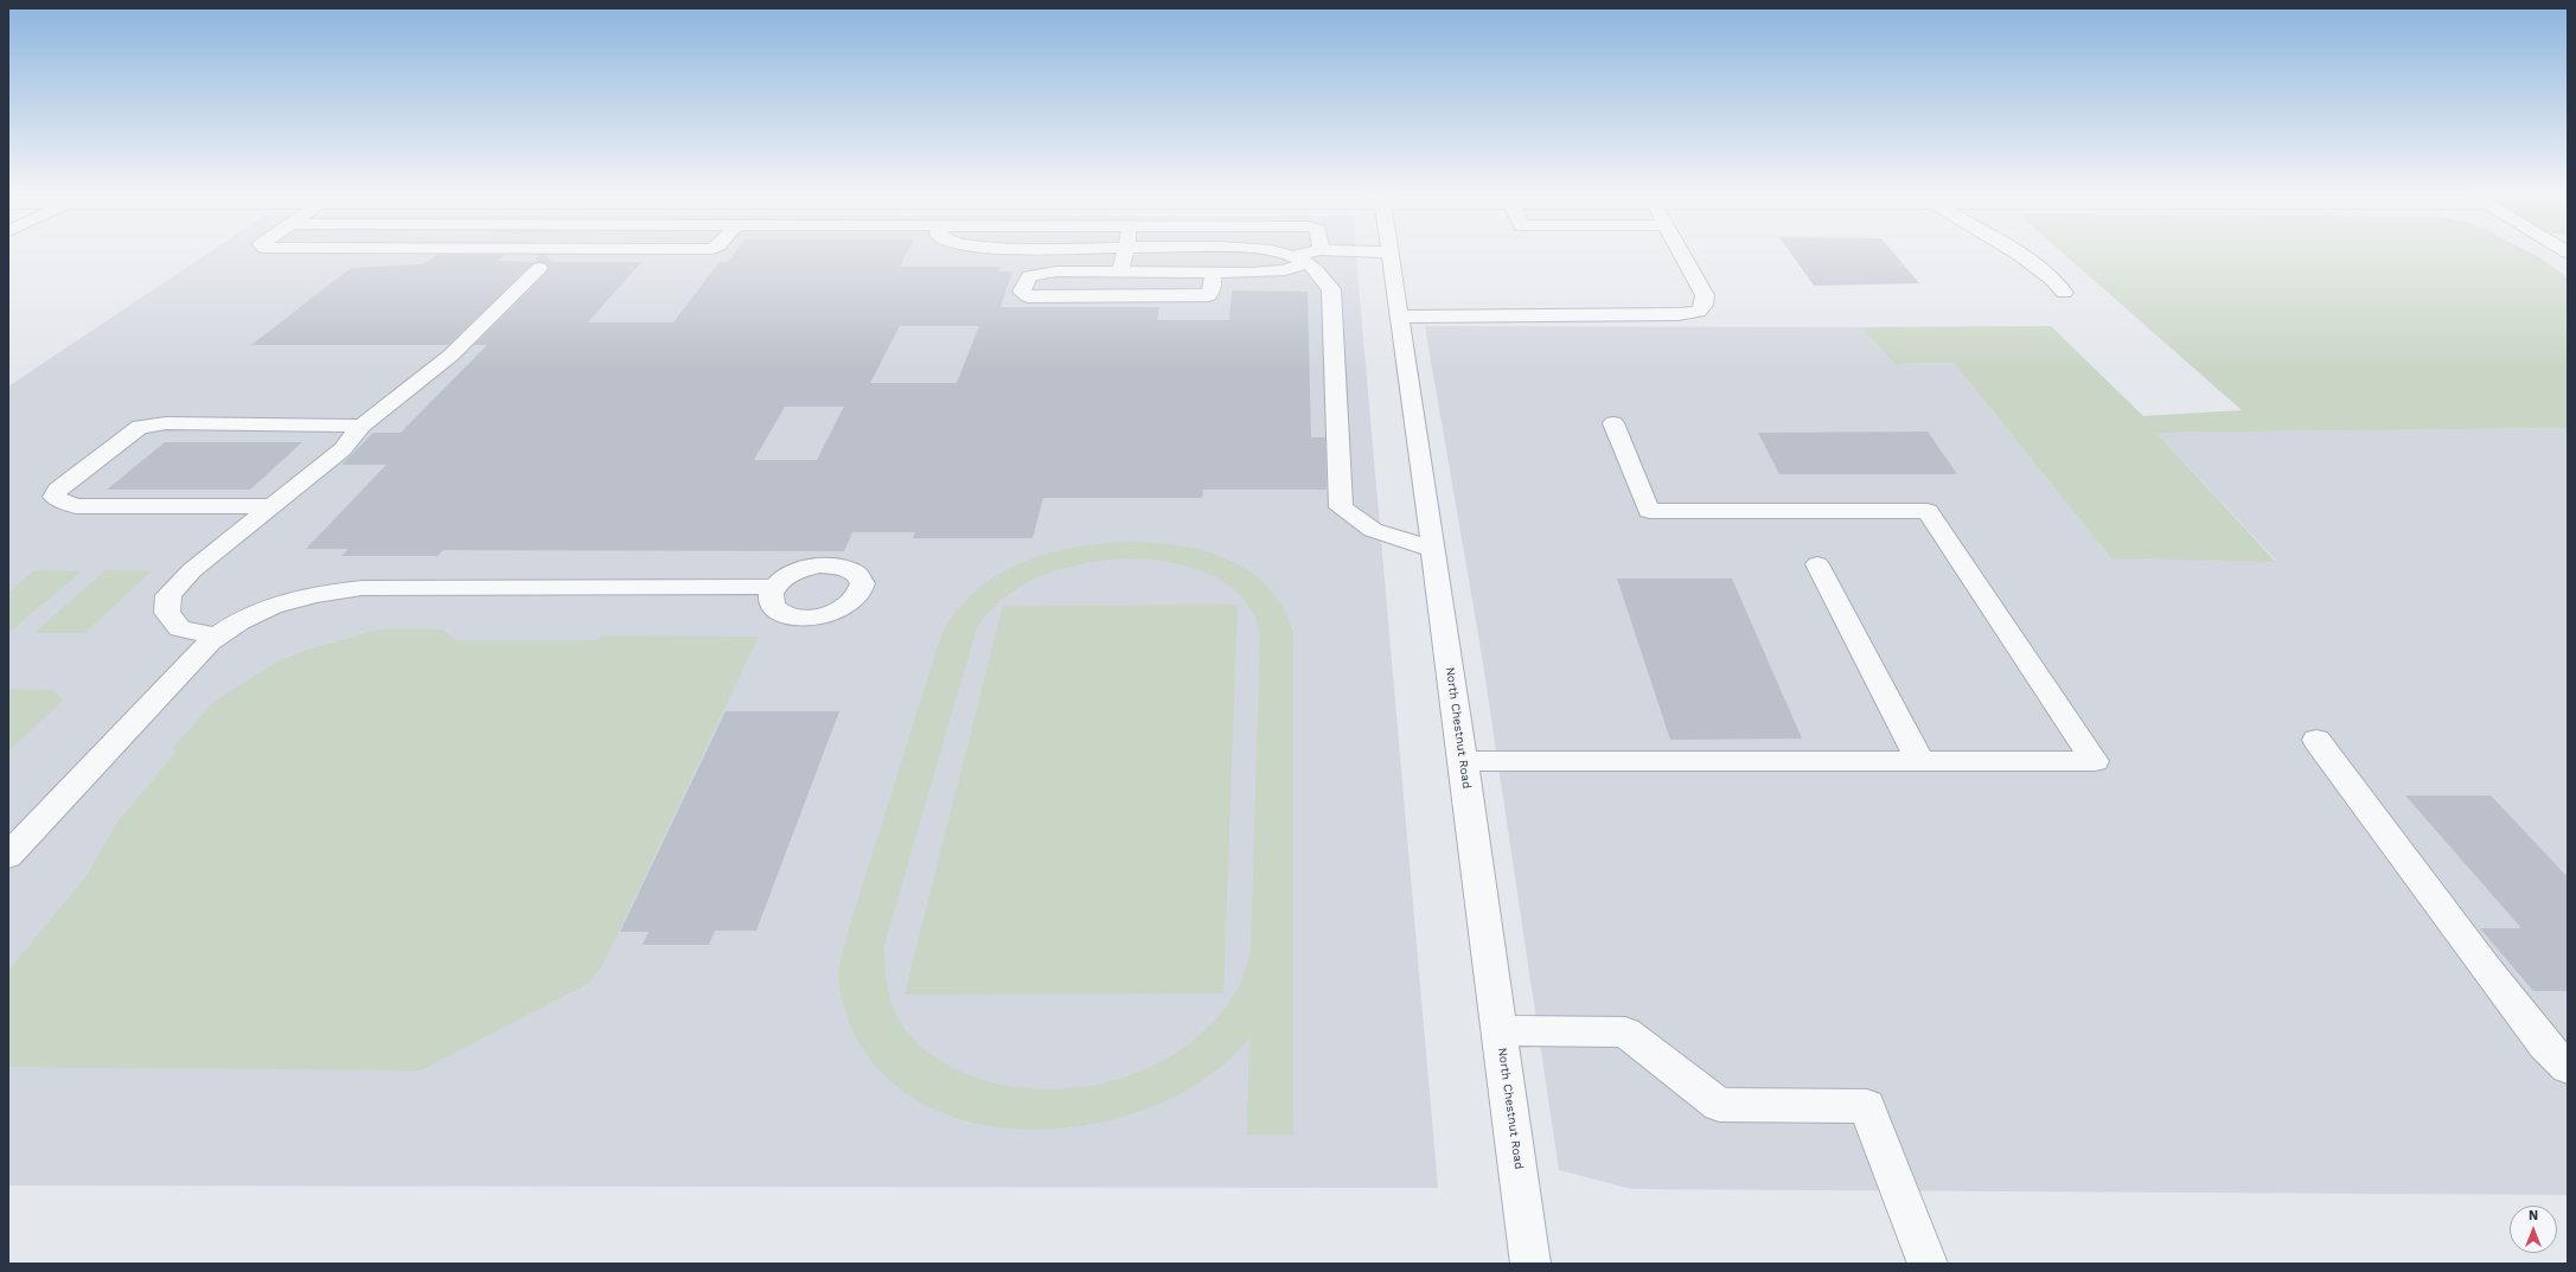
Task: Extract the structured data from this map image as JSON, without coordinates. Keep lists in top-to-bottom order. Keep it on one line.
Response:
{"streets":{"street":["North Chestnut Road"]},"north":"top"}
